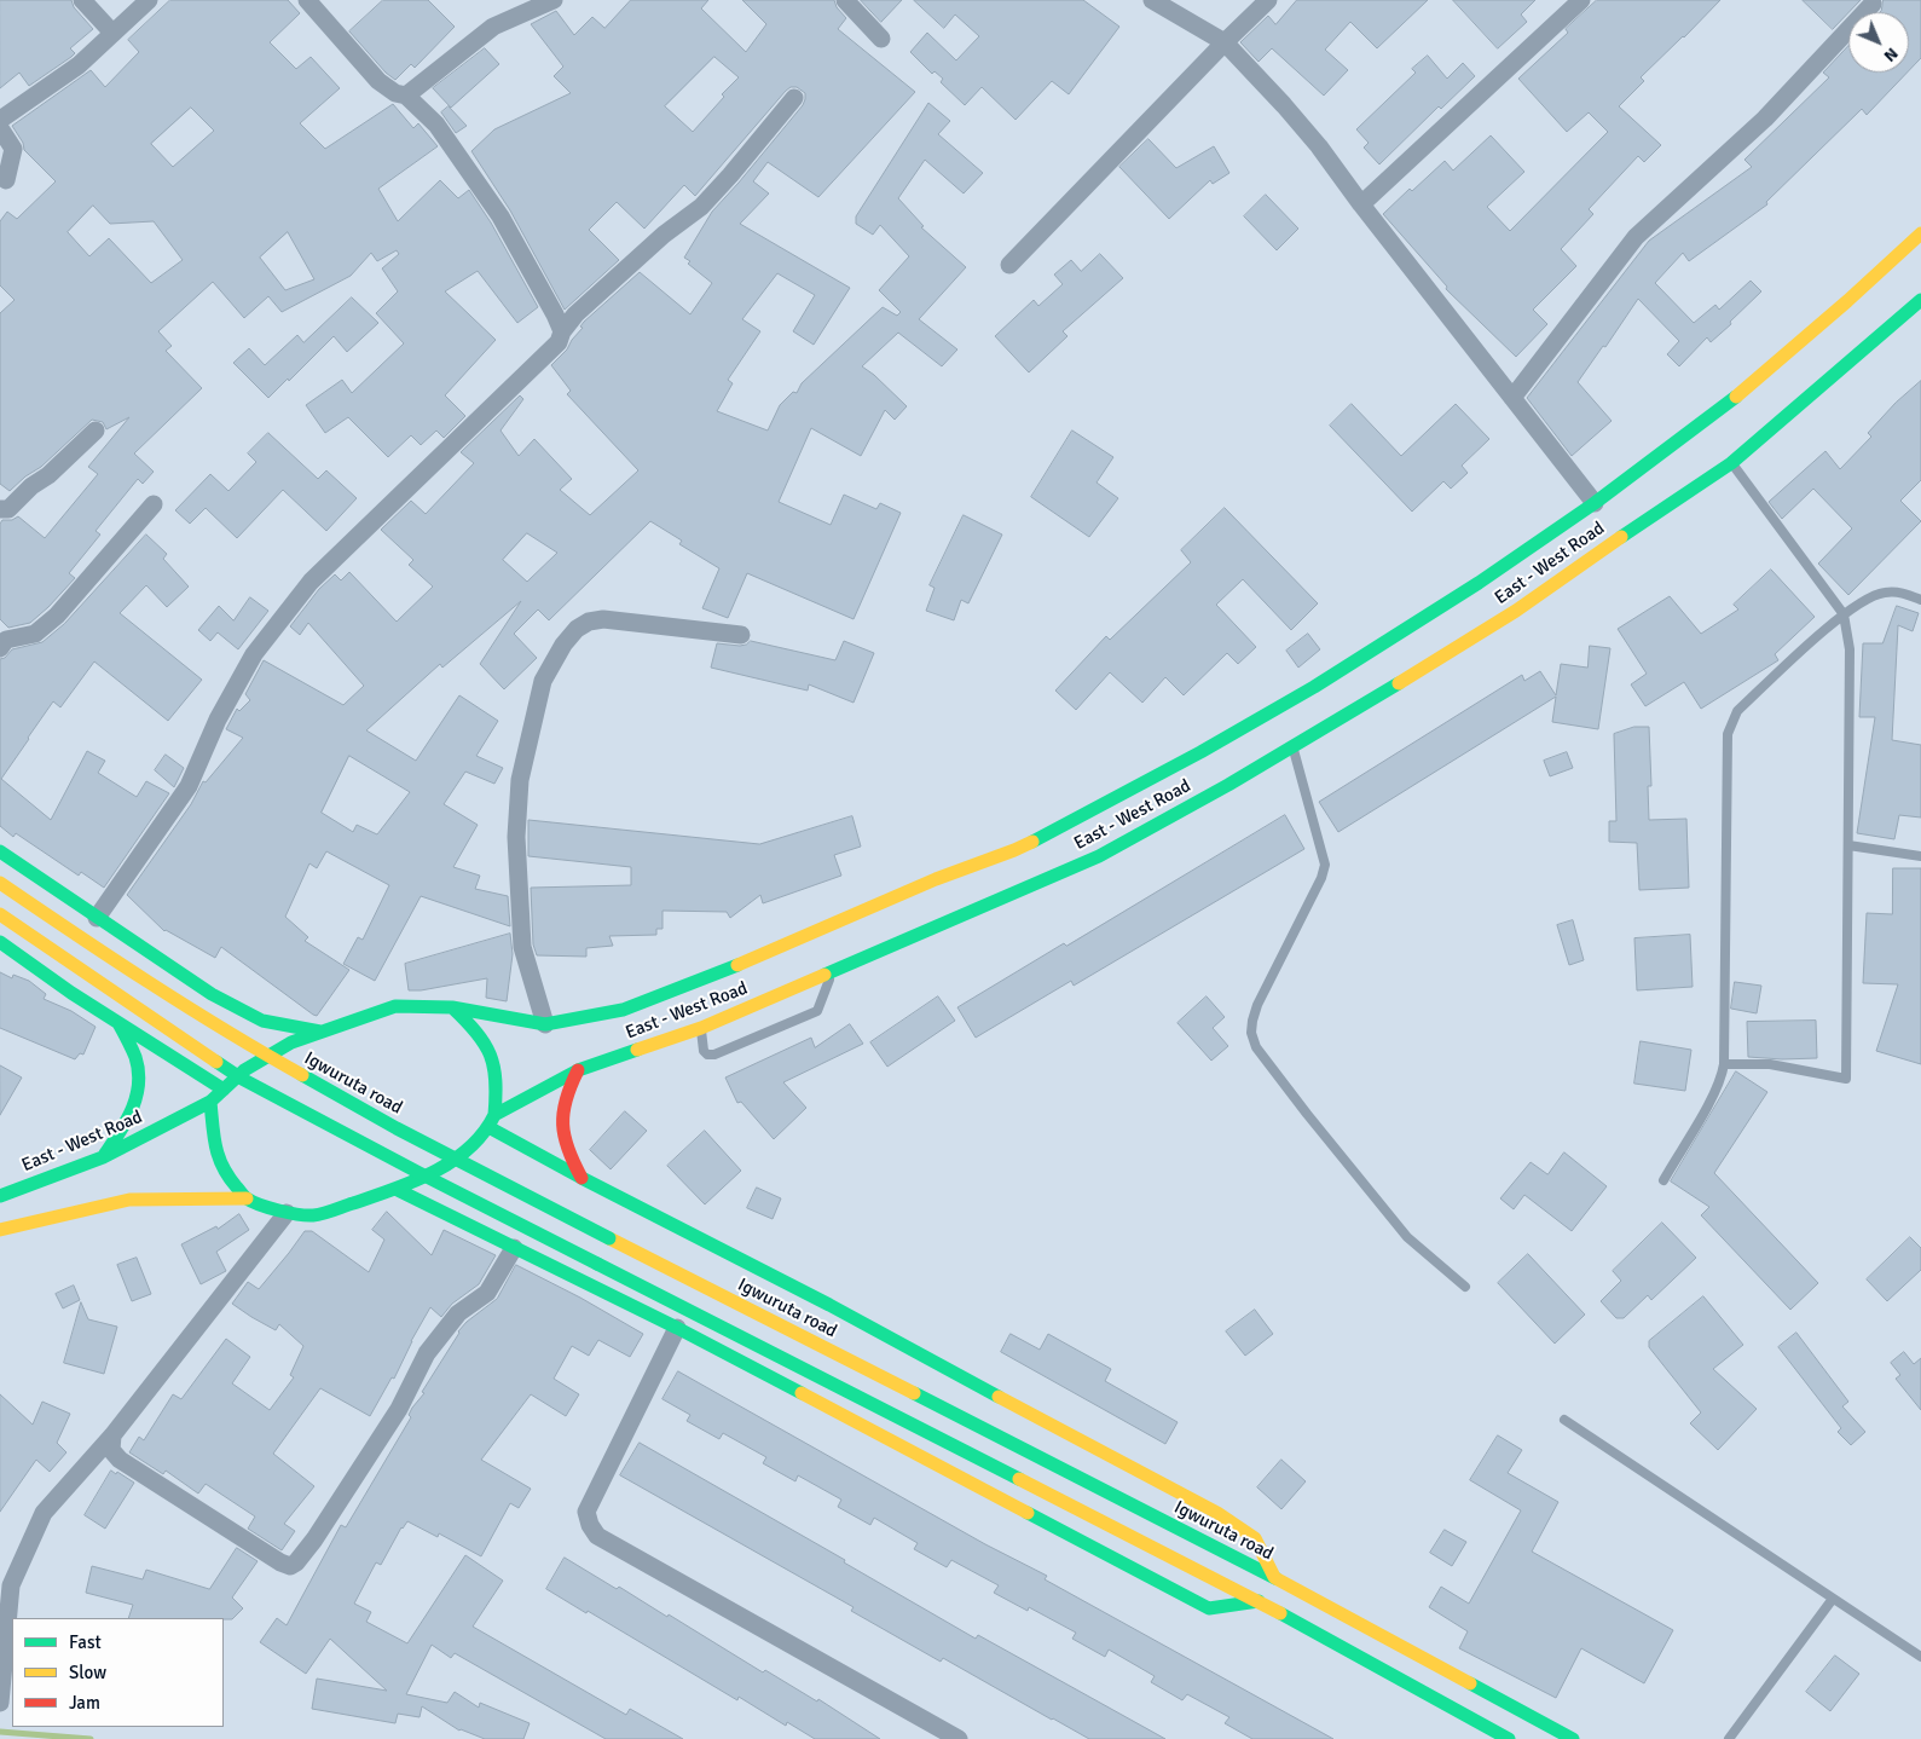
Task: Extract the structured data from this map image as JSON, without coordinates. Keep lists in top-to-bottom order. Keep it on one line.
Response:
{"streets":{"main road":["East - West Road","Igwuruta road"]},"legend":["Fast","Slow","Jam"],"north":"bottom right"}
